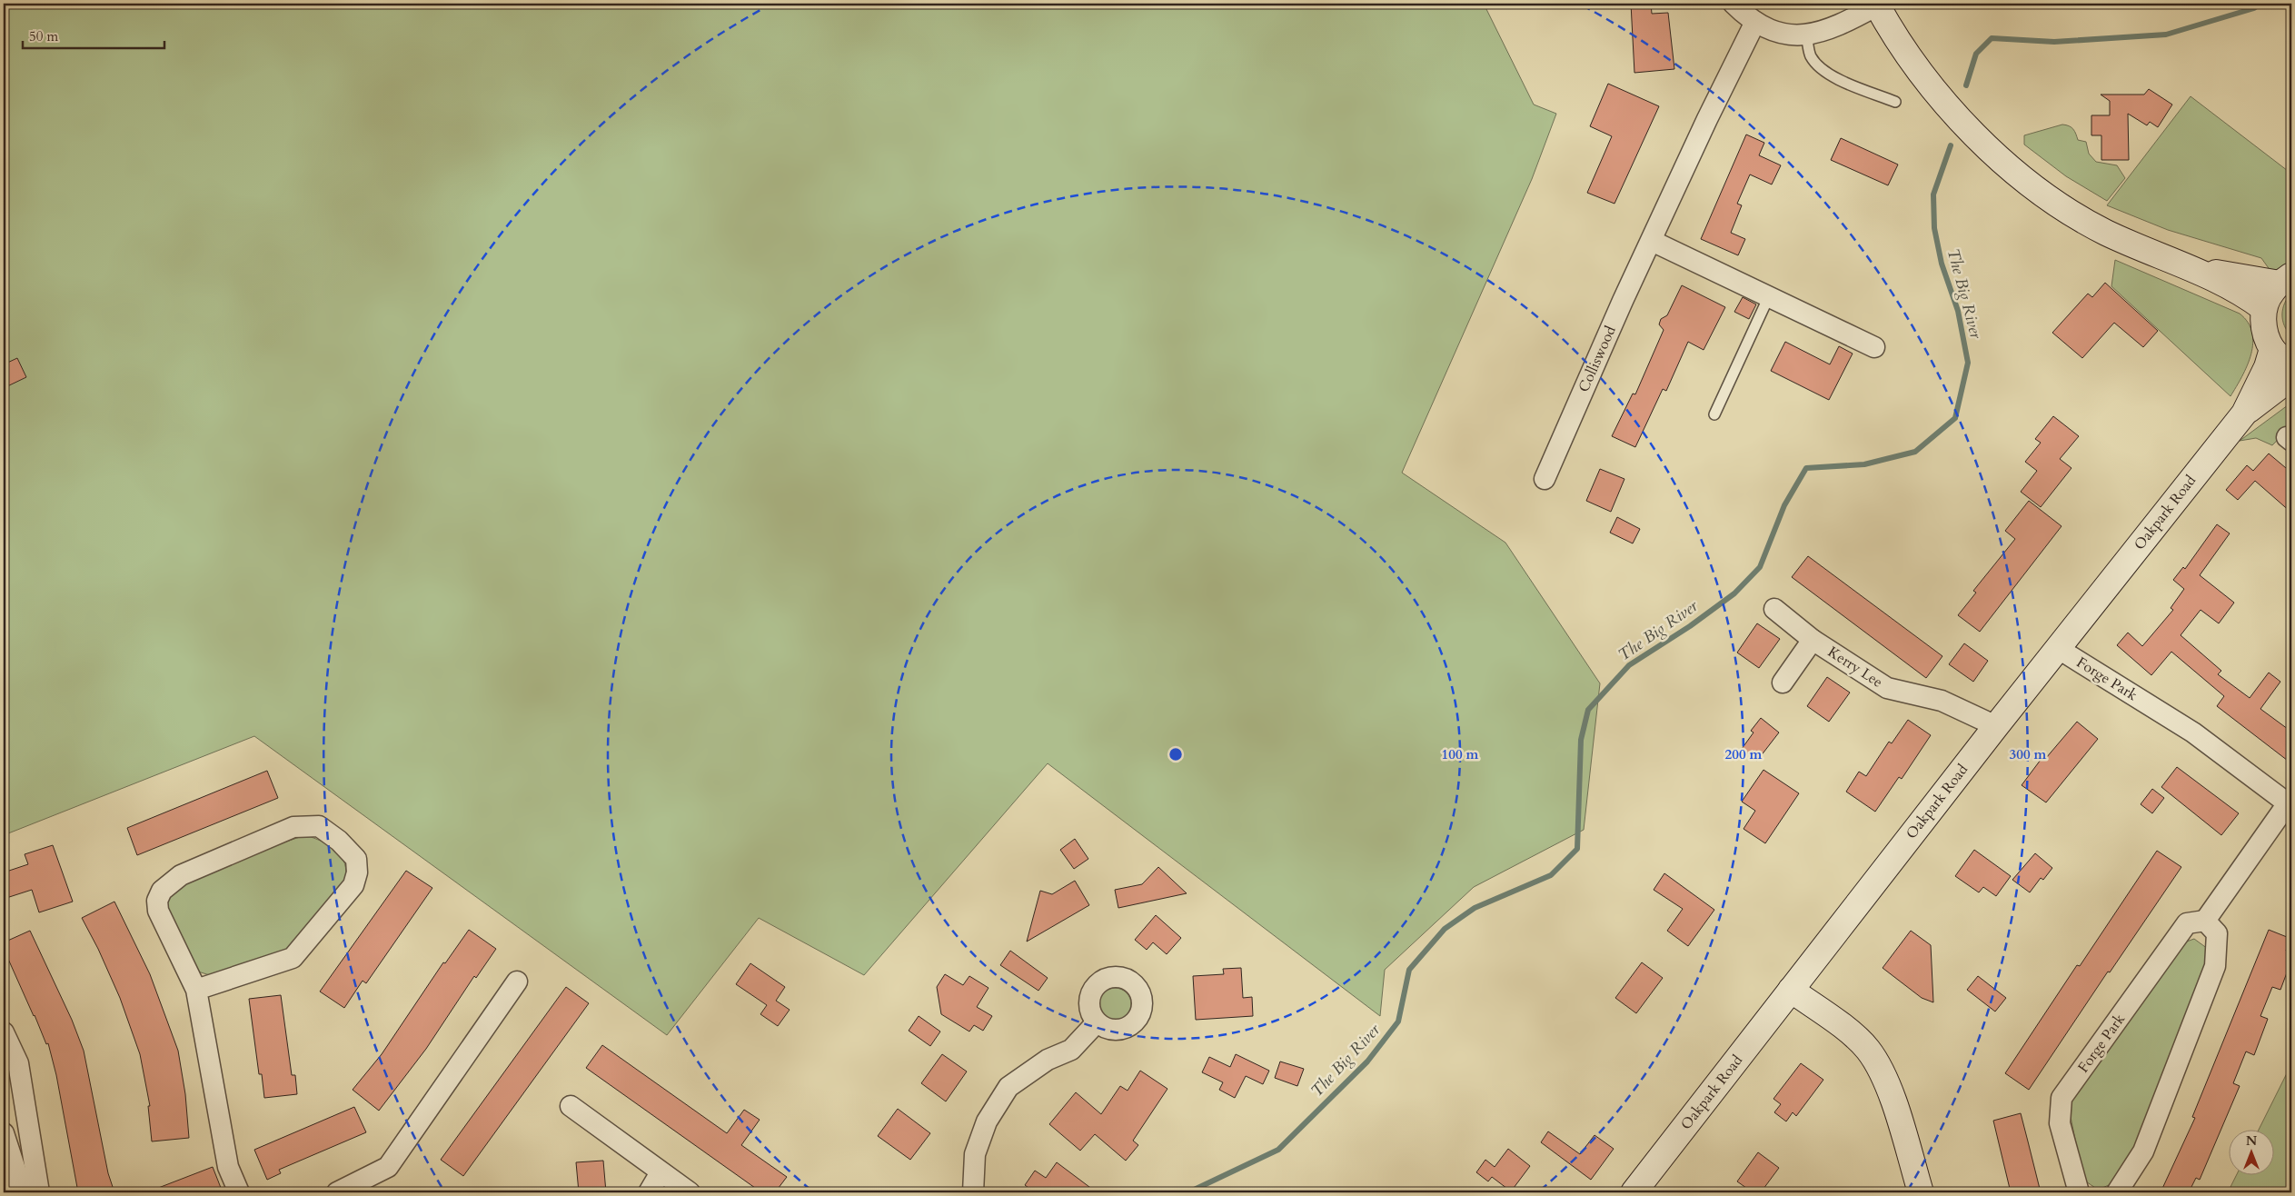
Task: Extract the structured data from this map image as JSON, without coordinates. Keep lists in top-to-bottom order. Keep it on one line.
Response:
{"streets":{"main road":["Oakpark Road"],"street":["Colliswood","Kerry Lee","Forge Park"]},"crossings":[["Oakpark Road","Kerry Lee"],["Oakpark Road","Forge Park"]],"water":["The Big River"],"scale_bar":"50 m","north":"top","rings":["100 m","200 m","300 m"]}
